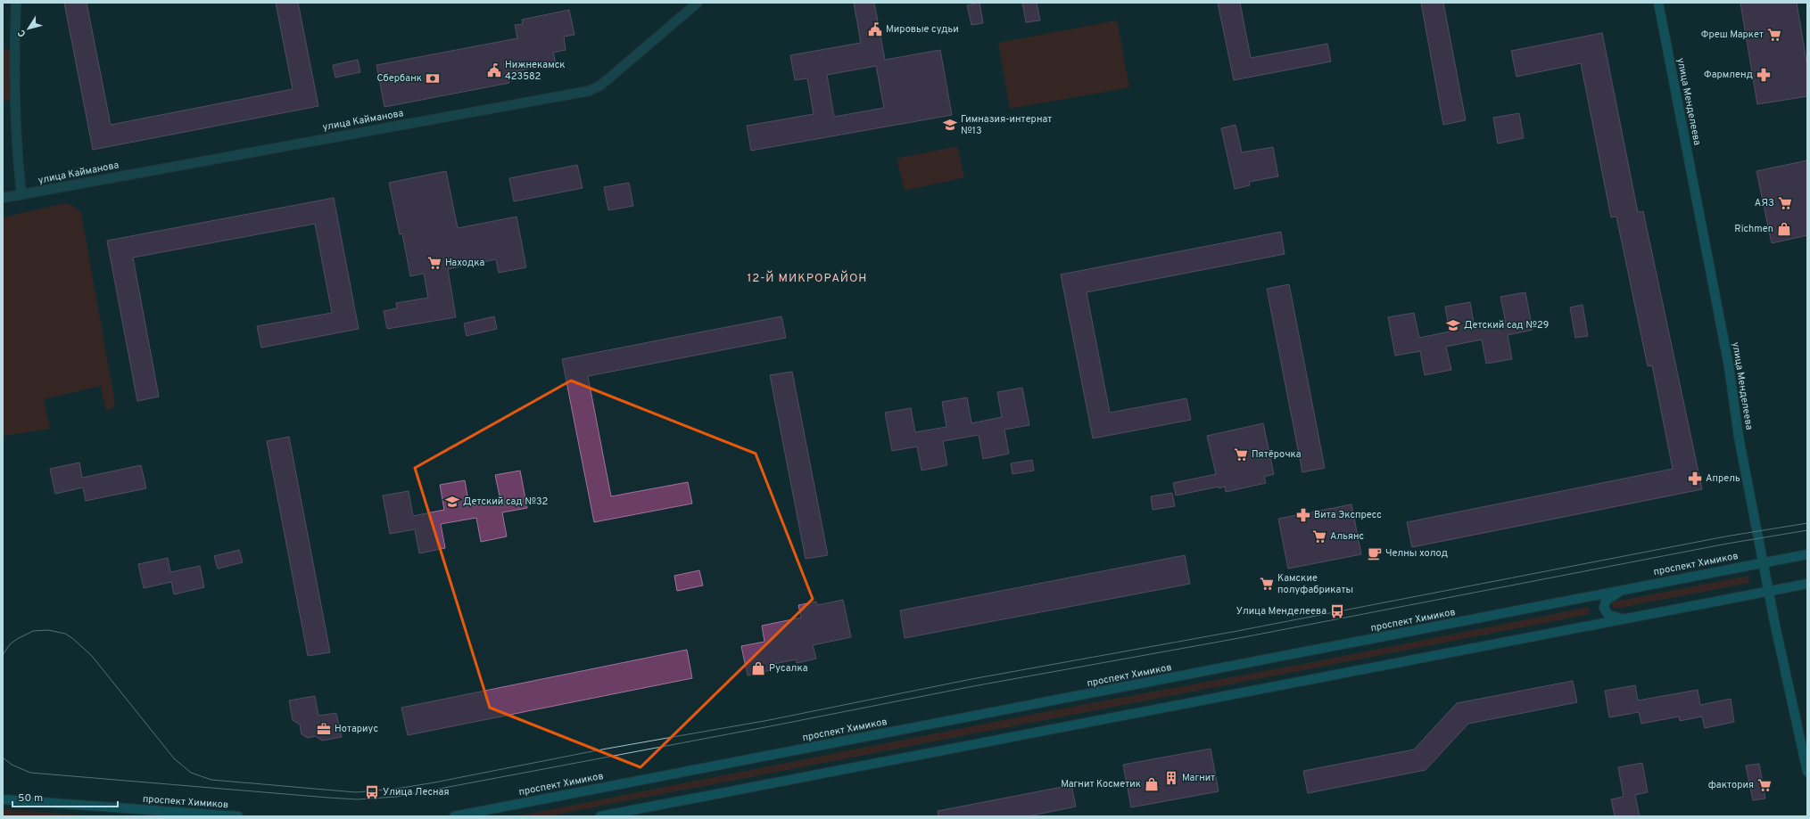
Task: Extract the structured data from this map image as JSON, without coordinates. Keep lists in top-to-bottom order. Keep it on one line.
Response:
{"streets":{"main road":["улица Менделеева","проспект Химиков"],"street":["улица Кайманова"]},"crossings":[["улица Менделеева","проспект Химиков"]],"districts":["12-Й МИКРОРАЙОН"],"places":{"public building":["Мировые судьи","Нижнекамск 423582"],"supermarket":["Фреш Маркет","АЯЗ","Находка","Пятёрочка","Альянс","Камские полуфабрикаты","фактория"],"pharmacy":["Фармленд","Апрель","Вита Экспресс"],"bank":["Сбербанк"],"school or university":["Гимназия-интернат №13","Детский сад №29","Детский сад №32"],"shop":["Richmen","Русалка","Магнит Косметик"],"cafe":["Челны холод"],"bus stop":["Улица Менделеева","Улица Лесная"],"office":["Нотариус"],"building":["Магнит"]},"scale_bar":"50 m","north":"bottom left"}
